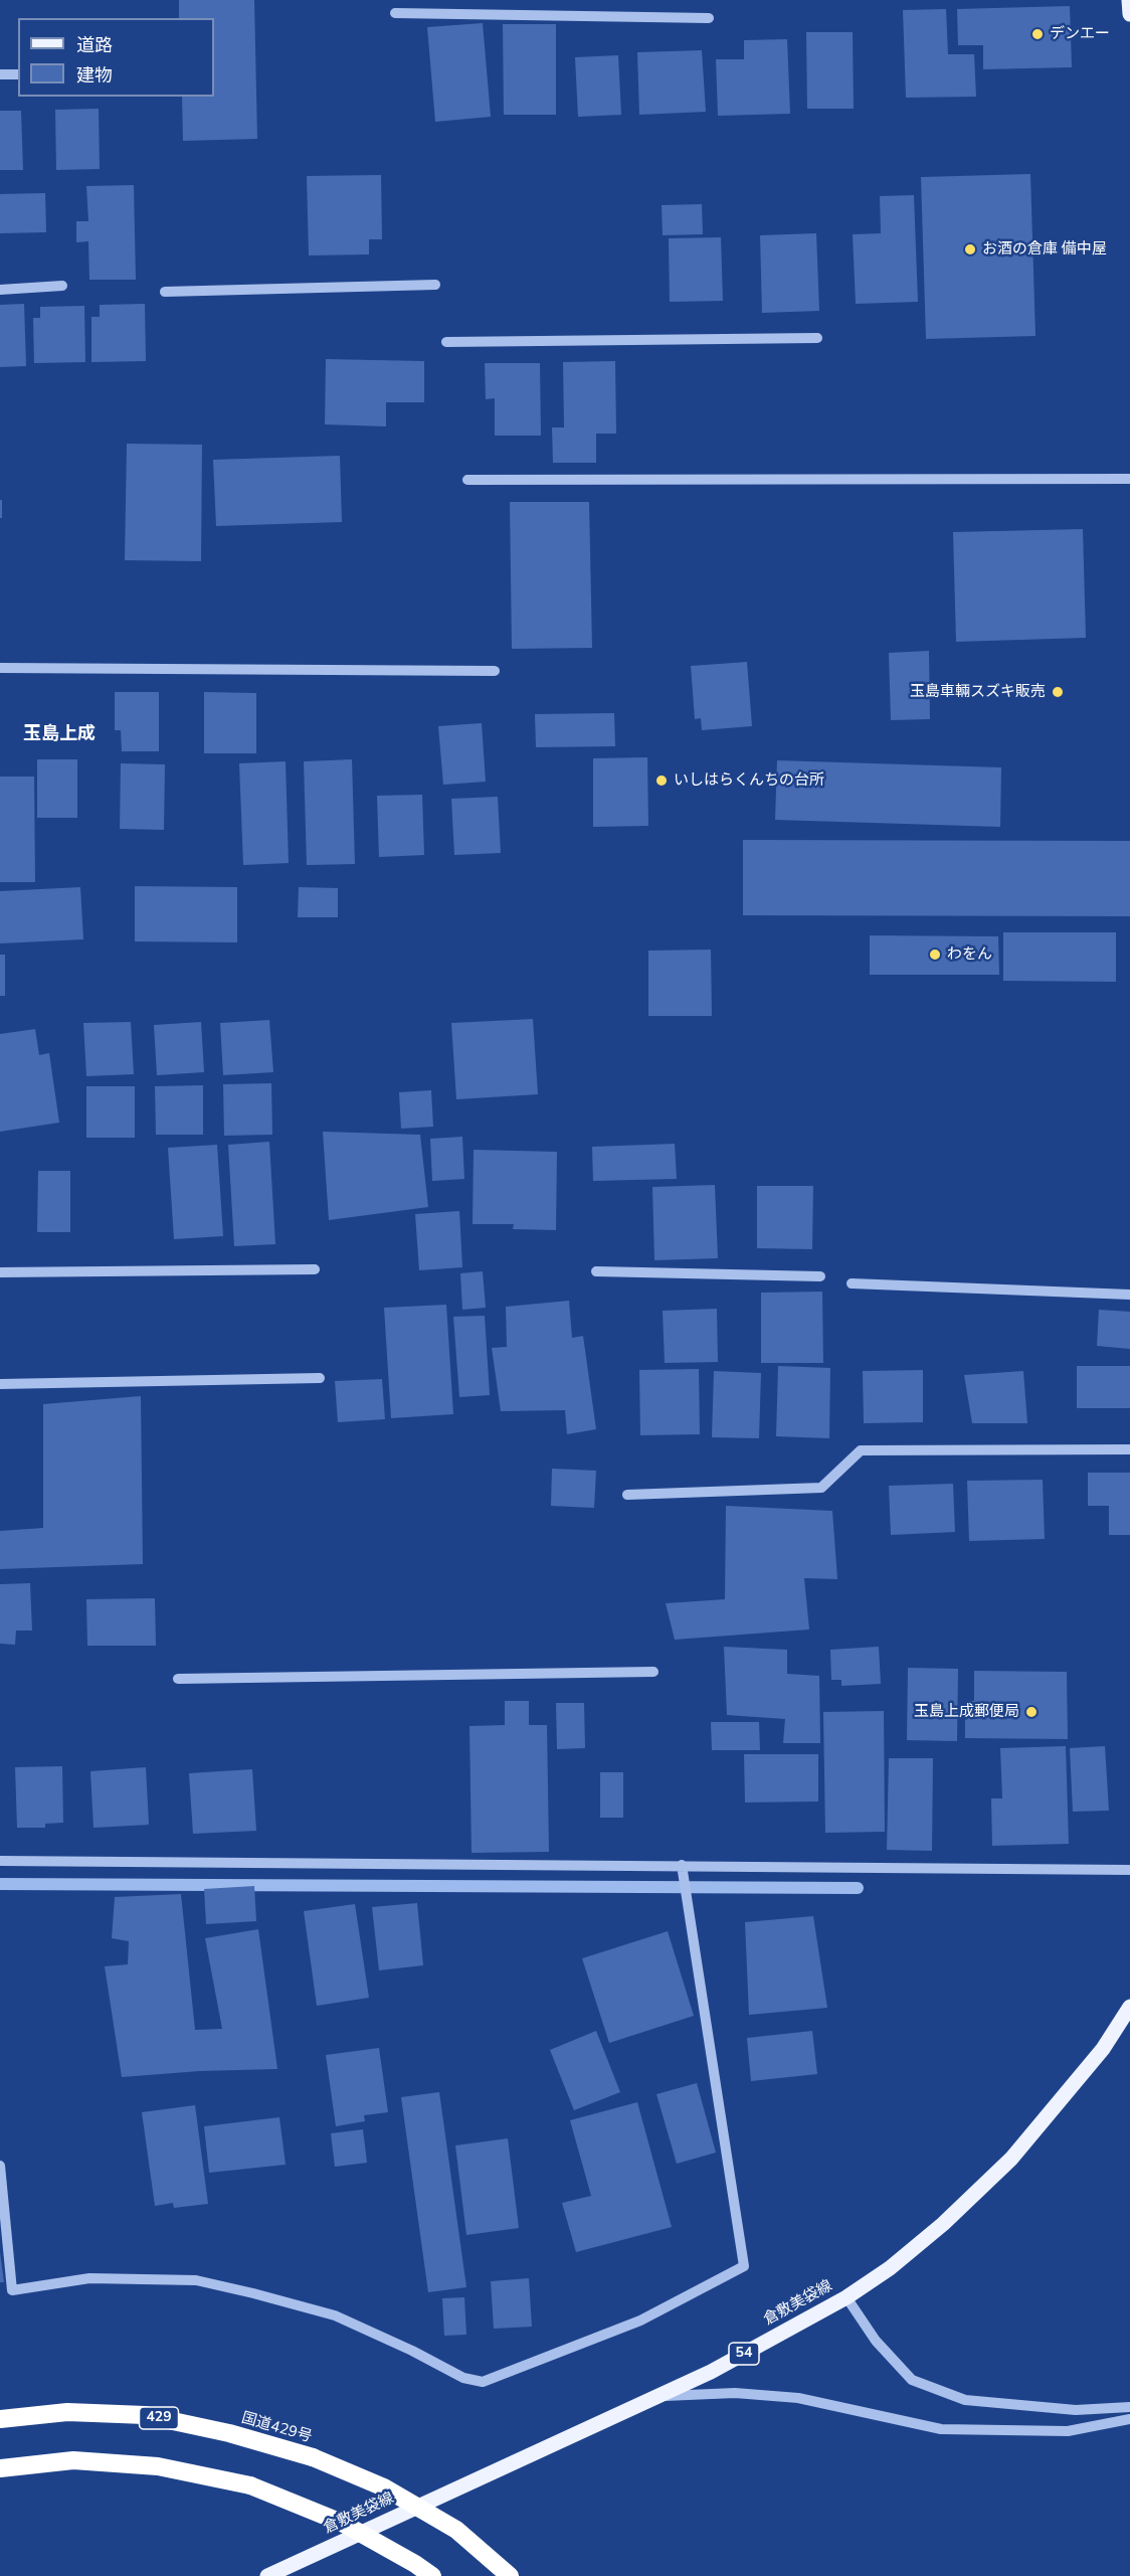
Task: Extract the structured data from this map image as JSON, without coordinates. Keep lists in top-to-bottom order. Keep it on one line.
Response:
{"streets":{"highway":["429","国道429号"],"main road":["倉敷美袋線","54"]},"districts":["玉島上成"],"places":["デンエー","お酒の倉庫 備中屋","玉島車輛スズキ販売","いしはらくんちの台所","わをん","玉島上成郵便局"],"legend":["道路","建物"]}
